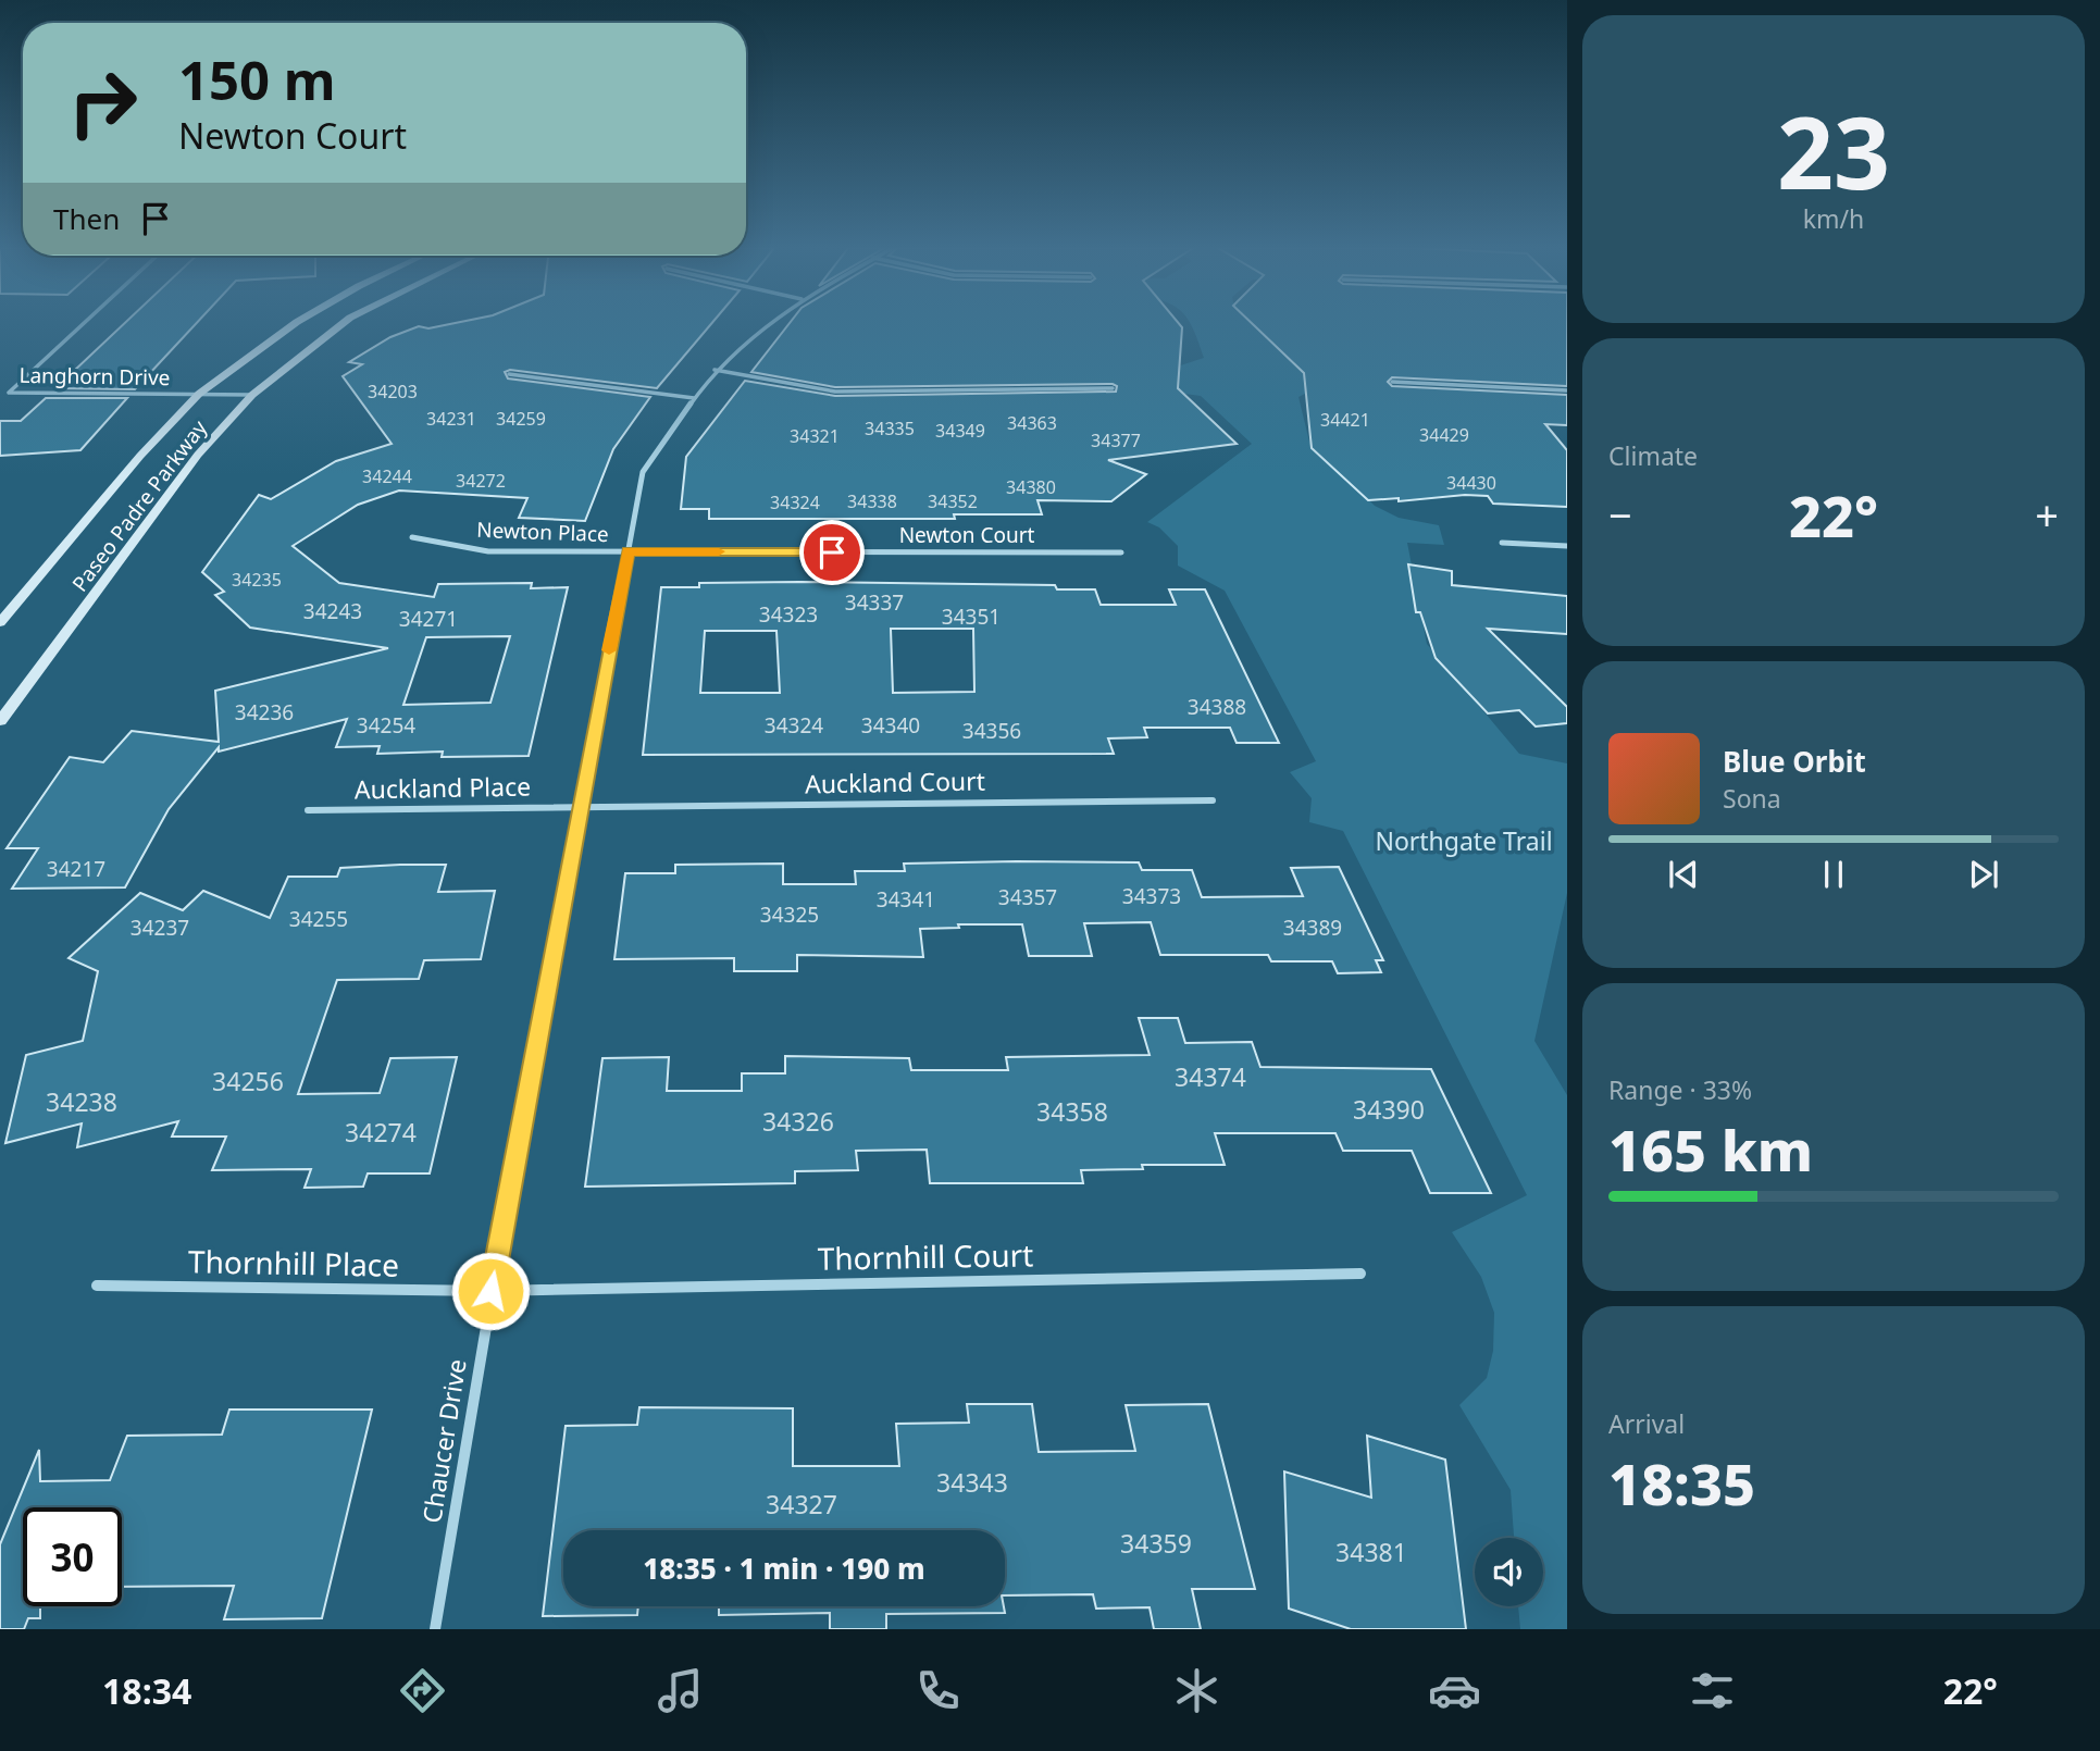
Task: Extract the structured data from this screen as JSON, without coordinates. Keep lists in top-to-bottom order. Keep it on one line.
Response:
{"streets":{"main road":["Paseo Padre Parkway"],"street":["Langhorn Drive","Newton Place","Newton Court","Auckland Court","Auckland Place","Thornhill Court","Thornhill Place","Chaucer Drive"]},"crossings":[["Langhorn Drive","Paseo Padre Parkway"],["Newton Place","Newton Court"],["Newton Place","Chaucer Drive"],["Newton Court","Chaucer Drive"],["Auckland Court","Auckland Place"],["Auckland Court","Chaucer Drive"],["Auckland Place","Chaucer Drive"],["Thornhill Court","Thornhill Place"],["Thornhill Court","Chaucer Drive"],["Thornhill Place","Chaucer Drive"]],"parks":["Northgate Trail"],"house_numbers":["34203","34231","34259","34421","34363","34335","34349","34429","34321","34377","34244","34272","34430","34380","34338","34352","34324","34235","34337","34243","34323","34351","34271","34388","34236","34254","34324","34340","34356","34217","34373","34357","34341","34325","34255","34237","34389","34374","34256","34238","34390","34358","34326","34274","34343","34327","34359","34381"],"page":{"tile":[["23","km/h"],"Climate",["Range · 33%","165 km"],["Arrival","18:35"]],"turn":["150 m","Newton Court"],"then":"Then","heat":["−","22°","+"],"song":["Blue Orbit","Sona"],"limit":"30","trip":"18:35 · 1 min · 190 m","tabs":["18:34","22°"]}}
